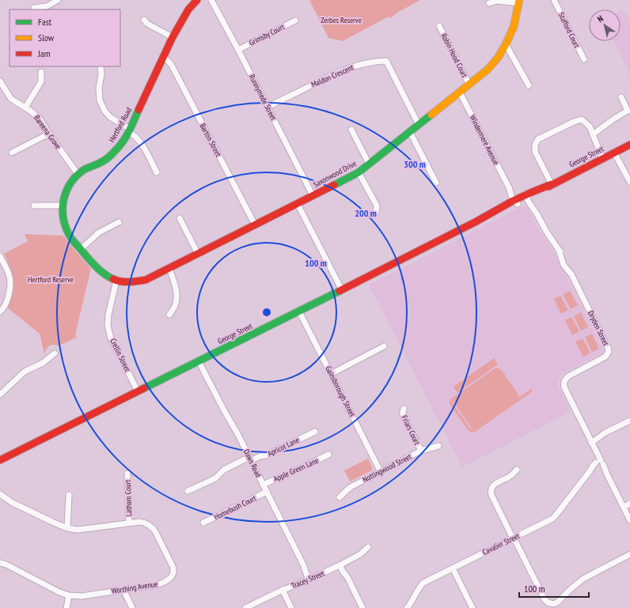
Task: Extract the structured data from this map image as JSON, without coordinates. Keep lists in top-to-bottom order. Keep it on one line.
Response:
{"streets":{"street":["Stafford Court","Grimsby Court","Robin Hood Court","Maldon Crescent","Runnymede Street","Hertford Road","Bareena Grove","Barton Street","Windermere Avenue","George Street","Saxonwood Drive","Dryden Street","Crellin Street","Gainsborough Street","Friars Court","Apricot Lane","Daws Road","Nottingwood Street","Apple Green Lane","Latham Court","Homebush Court","Cavalier Street","Tracey Street","Worthing Avenue"]},"crossings":[["Grimsby Court","Runnymede Street"],["Robin Hood Court","Saxonwood Drive"],["Maldon Crescent","Runnymede Street"],["Maldon Crescent","Saxonwood Drive"],["Runnymede Street","Saxonwood Drive"],["Hertford Road","Bareena Grove"],["Hertford Road","Barton Street"],["Hertford Road","Saxonwood Drive"],["Hertford Road","Crellin Street"],["Barton Street","Saxonwood Drive"],["Windermere Avenue","George Street"],["Windermere Avenue","Saxonwood Drive"],["George Street","Dryden Street"],["George Street","Crellin Street"],["George Street","Gainsborough Street"],["George Street","Daws Road"],["Saxonwood Drive","Crellin Street"],["Dryden Street","Cavalier Street"],["Gainsborough Street","Nottingwood Street"],["Friars Court","Nottingwood Street"],["Apricot Lane","Daws Road"],["Daws Road","Apple Green Lane"],["Daws Road","Homebush Court"],["Daws Road","Tracey Street"],["Latham Court","Worthing Avenue"]],"parks":["Zerbes Reserve","Hertford Reserve"],"legend":["Fast","Slow","Jam"],"scale_bar":"100 m","north":"top left","rings":["300 m","200 m","100 m"]}
